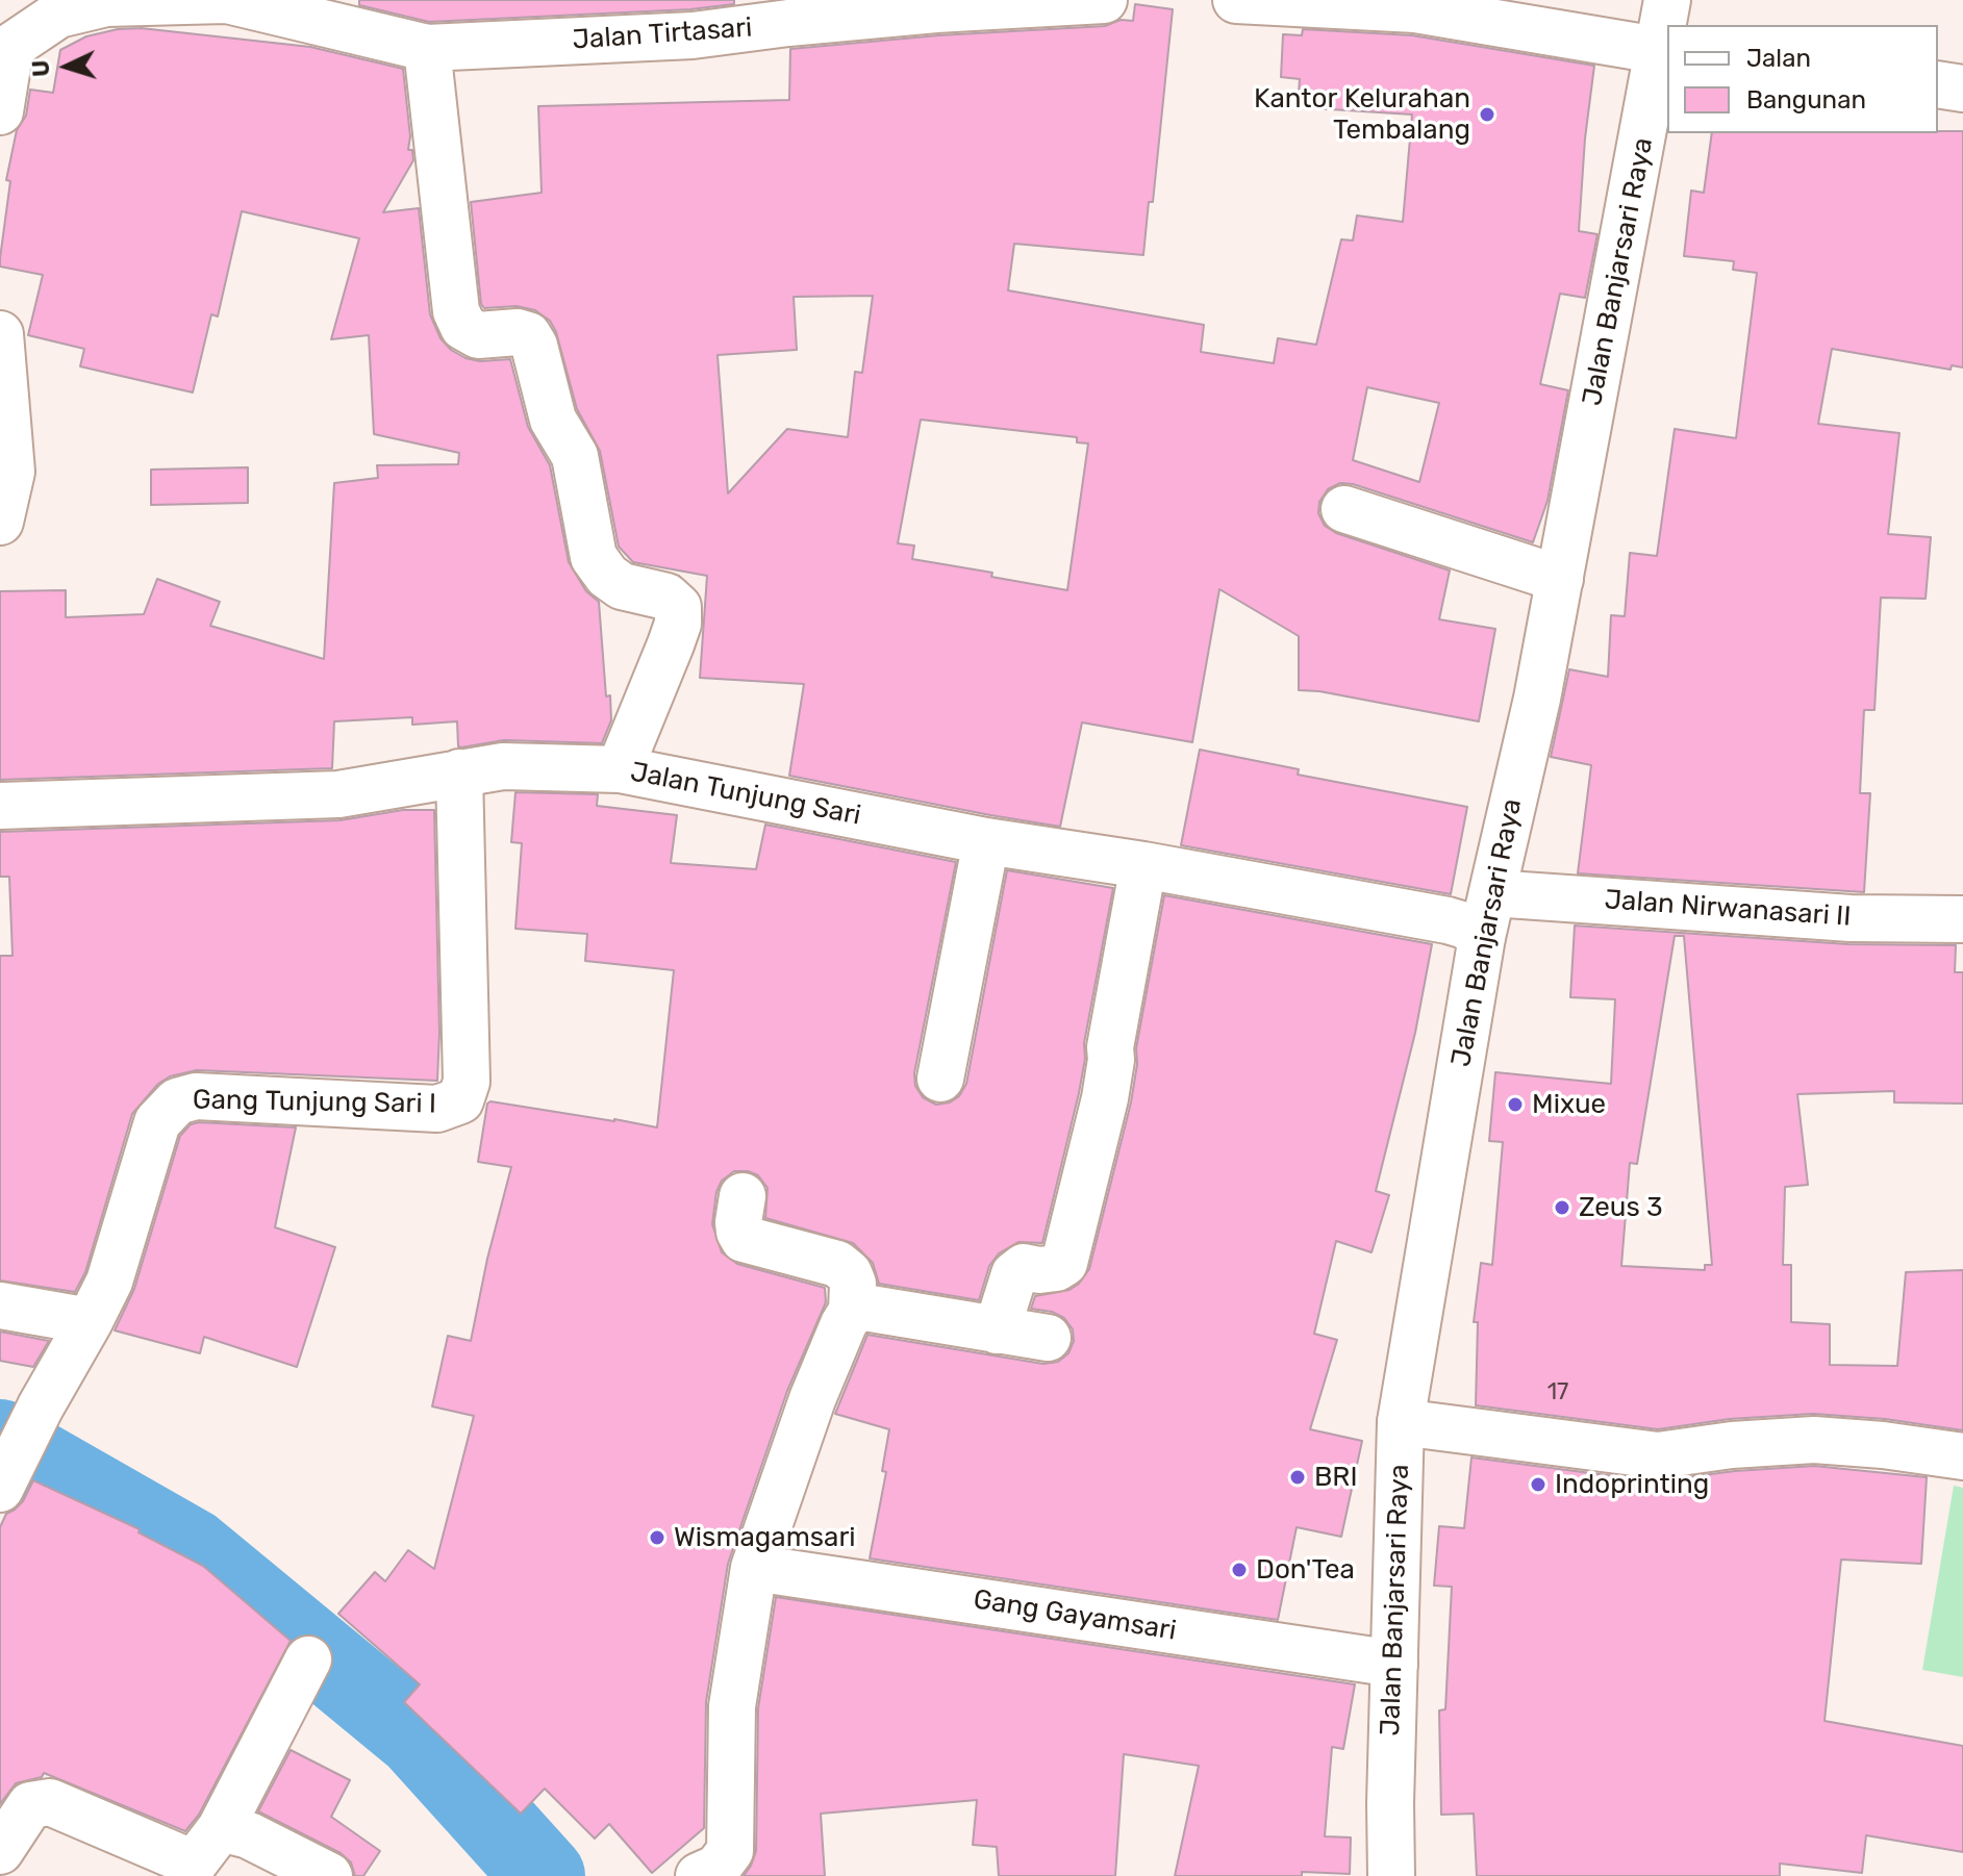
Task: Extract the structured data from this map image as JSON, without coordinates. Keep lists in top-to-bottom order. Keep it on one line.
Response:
{"streets":{"street":["Jalan Tirtasari","Jalan Banjarsari Raya","Jalan Tunjung Sari","Jalan Nirwanasari II","Gang Tunjung Sari I","Gang Gayamsari"]},"crossings":[["Jalan Banjarsari Raya","Jalan Tunjung Sari"],["Jalan Banjarsari Raya","Jalan Nirwanasari II"],["Jalan Banjarsari Raya","Gang Gayamsari"],["Jalan Tunjung Sari","Gang Tunjung Sari I"]],"places":["Kantor Kelurahan Tembalang","Mixue","Zeus 3","BRI","Indoprinting","Wismagamsari","Don'Tea"],"house_numbers":["17"],"legend":["Jalan","Bangunan"],"north":"left"}
